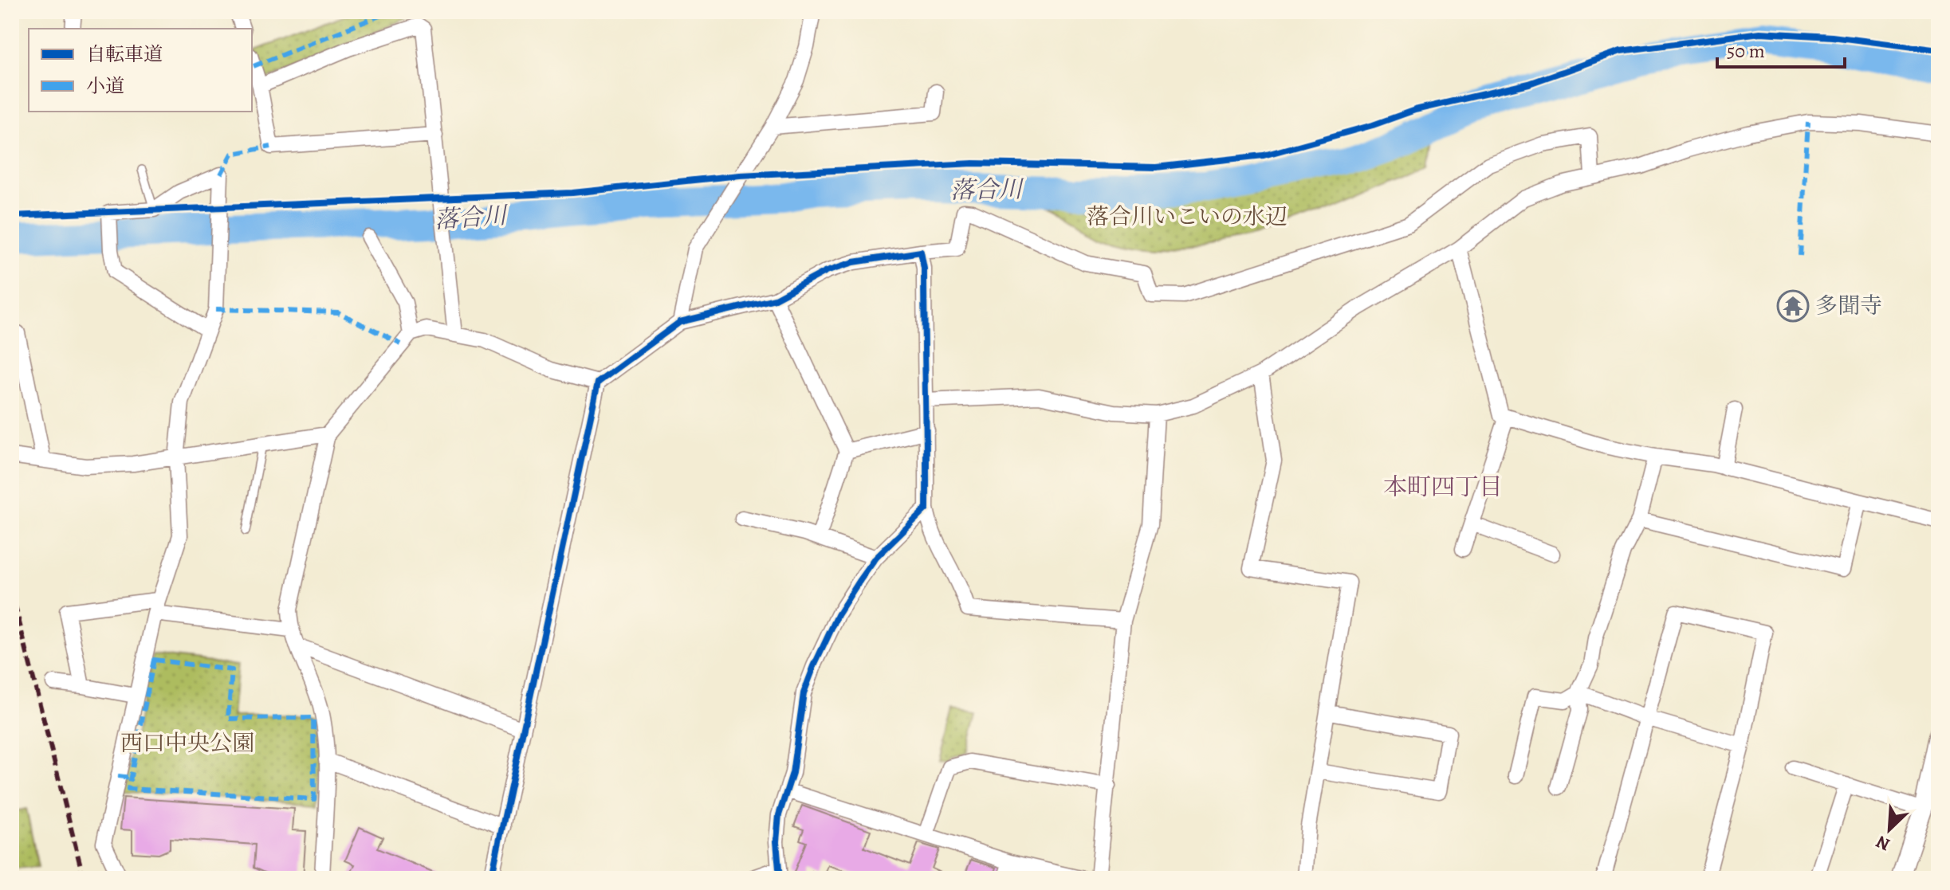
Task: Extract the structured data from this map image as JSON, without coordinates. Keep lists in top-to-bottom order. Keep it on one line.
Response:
{"districts":["本町四丁目"],"water":["落合川"],"parks":["落合川いこいの水辺","西口中央公園"],"places":{"temple":["多聞寺"]},"legend":["自転車道","小道"],"scale_bar":"50 m","north":"bottom left"}
